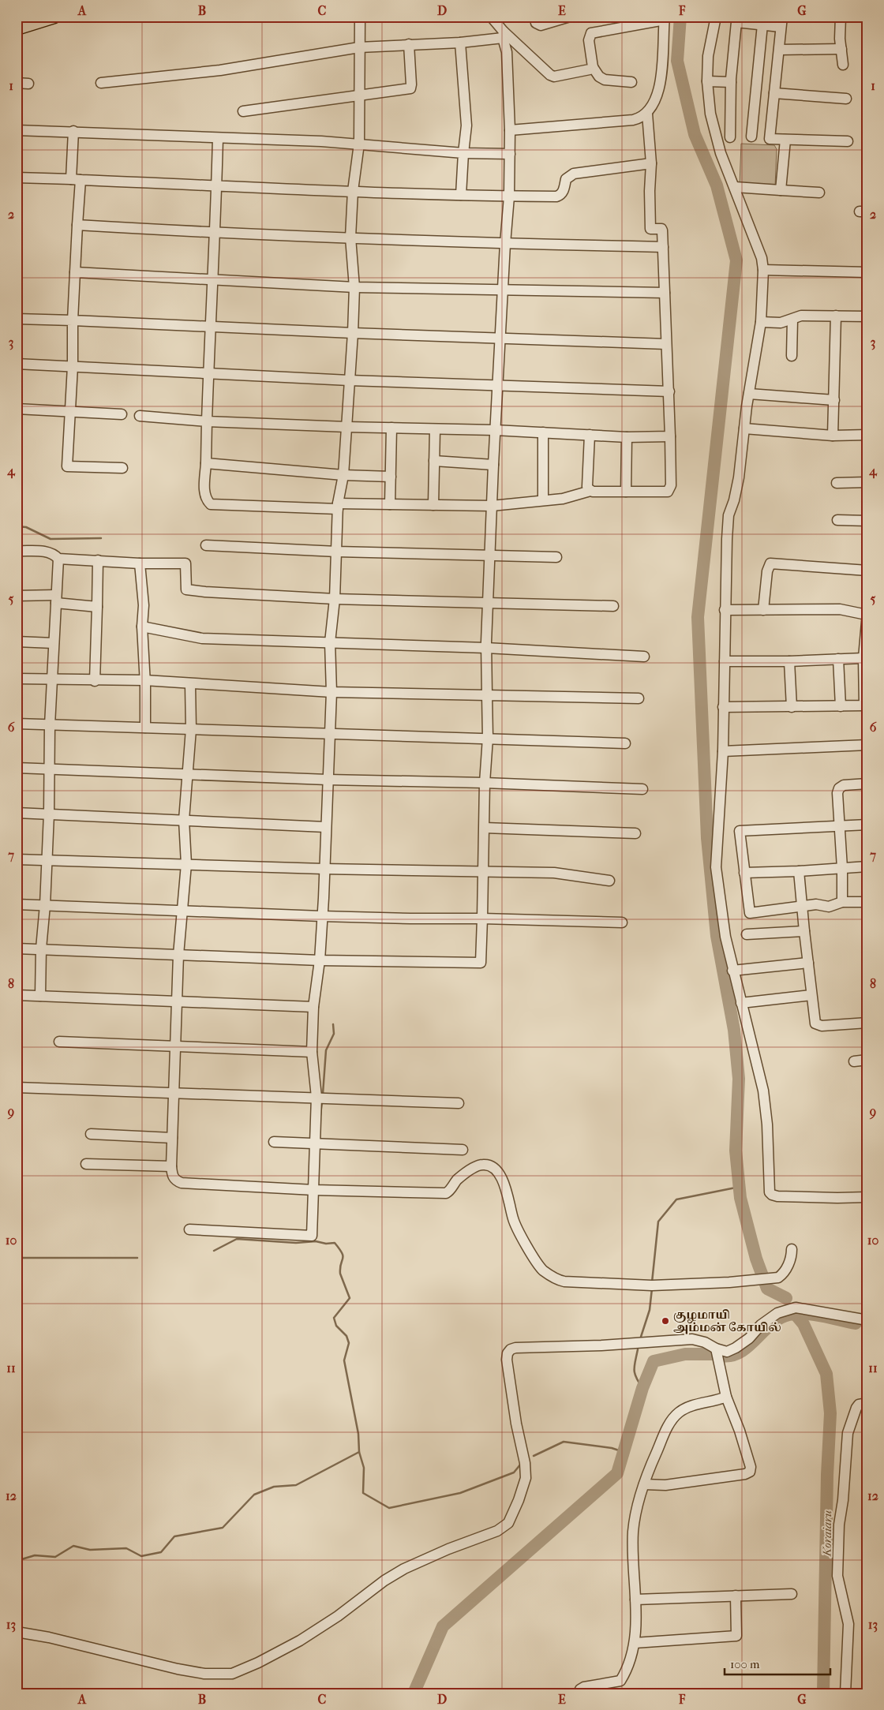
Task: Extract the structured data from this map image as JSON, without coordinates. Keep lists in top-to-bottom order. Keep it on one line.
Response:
{"water":["Koraiaru"],"places":["குழமாயி அம்மன் கோயில்"],"scale_bar":"100 m","grid":{"columns":["A","B","C","D","E","F","G"],"rows":["1","2","3","4","5","6","7","8","9","10","11","12","13"]}}
